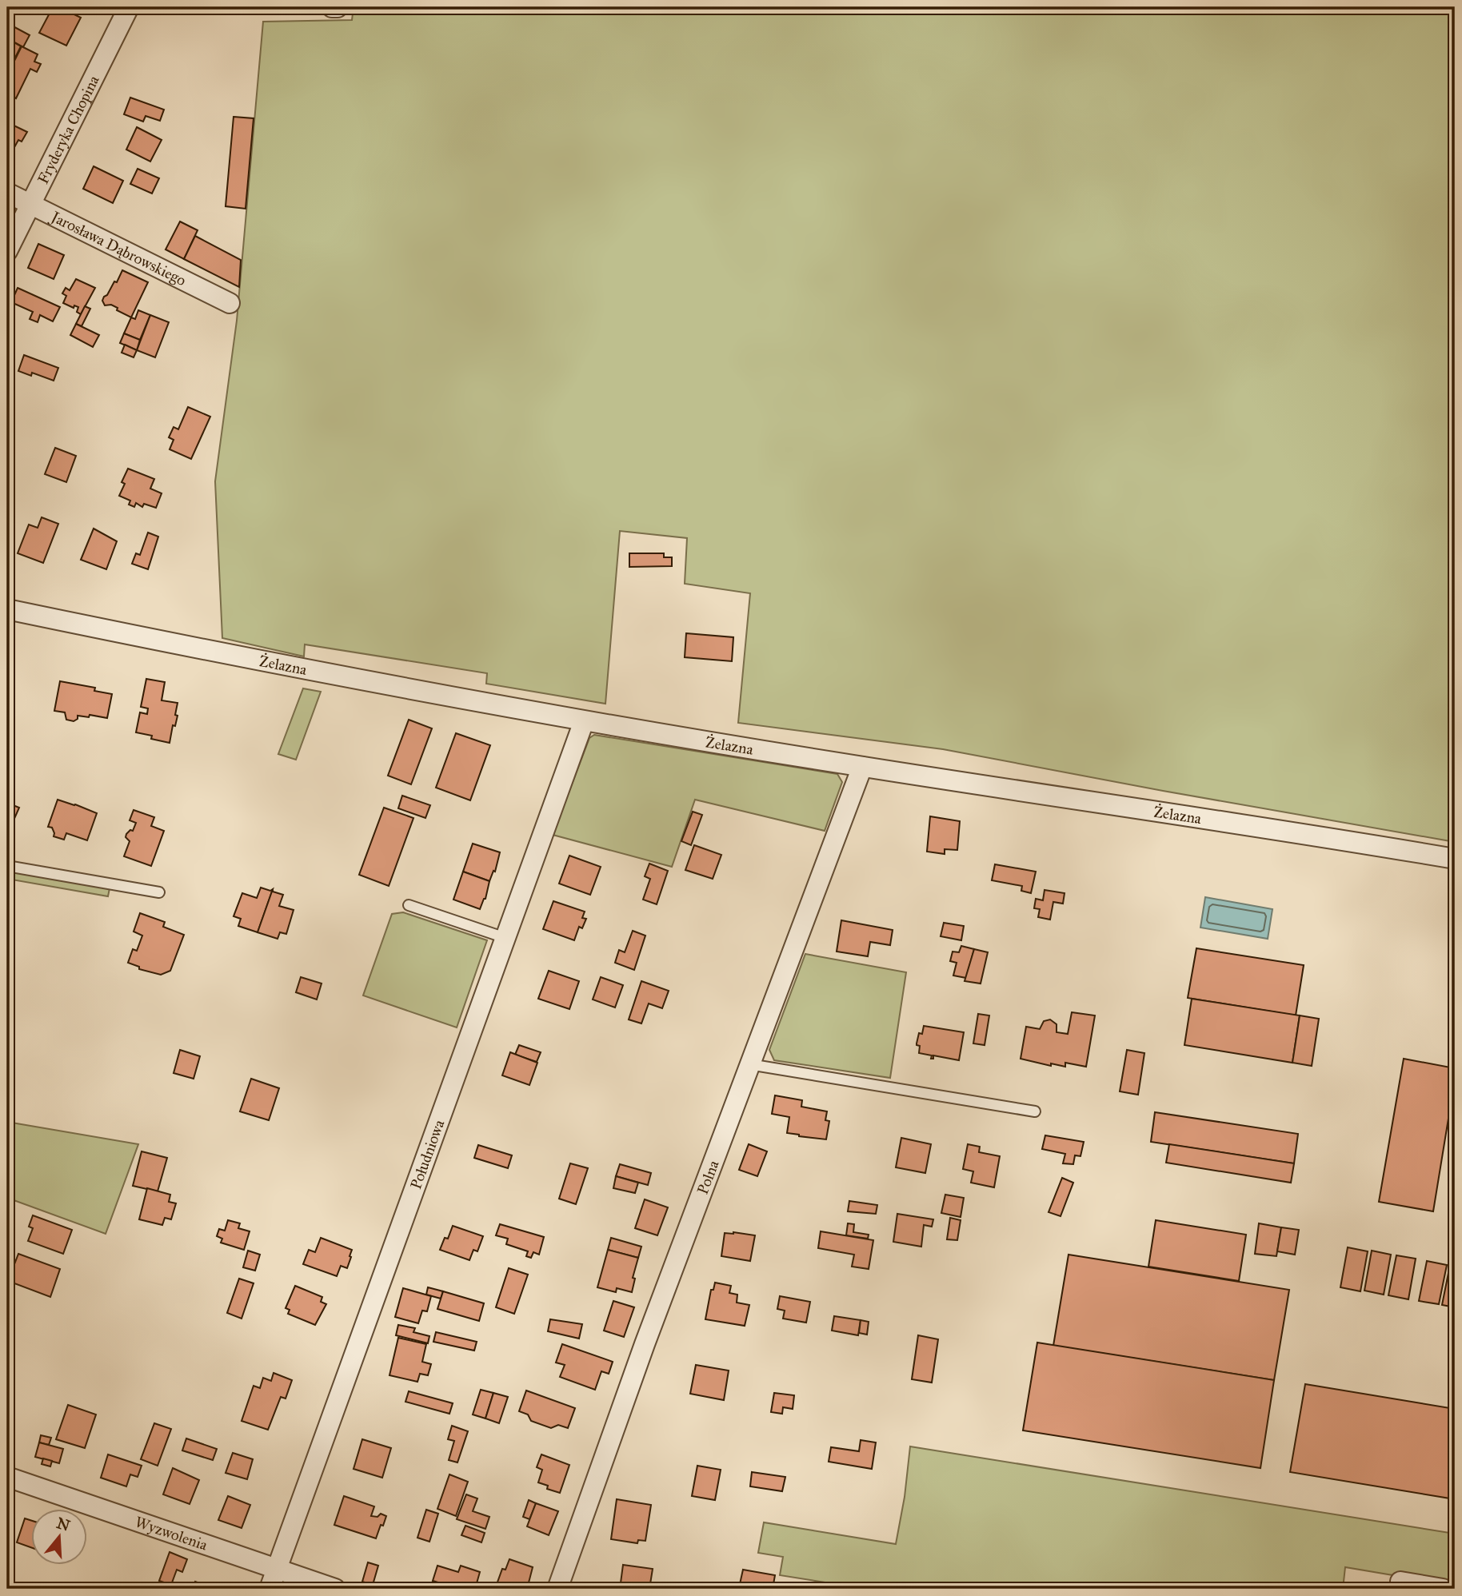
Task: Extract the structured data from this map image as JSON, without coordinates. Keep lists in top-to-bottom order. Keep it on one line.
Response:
{"streets":{"street":["Fryderyka Chopina","Jarosława Dąbrowskiego","Żelazna","Południowa","Polna","Wyzwolenia"]},"crossings":[["Fryderyka Chopina","Jarosława Dąbrowskiego"],["Żelazna","Południowa"],["Żelazna","Polna"],["Południowa","Wyzwolenia"]],"north":"top"}
